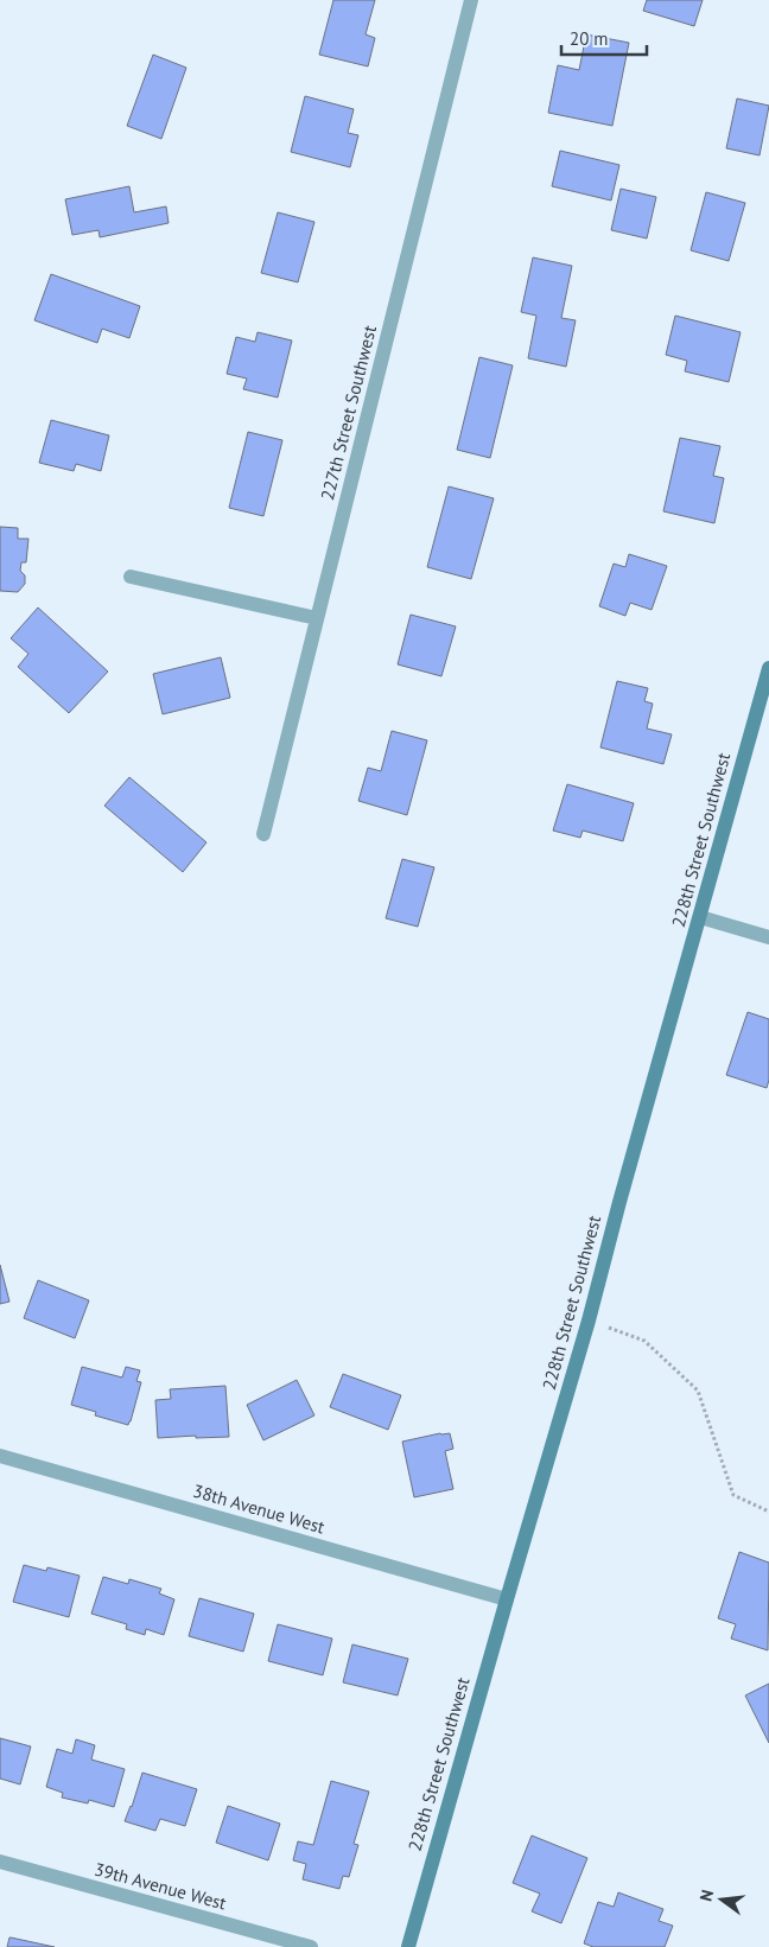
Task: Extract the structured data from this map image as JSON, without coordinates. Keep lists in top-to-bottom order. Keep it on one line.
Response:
{"streets":{"main road":["228th Street Southwest"],"street":["227th Street Southwest","38th Avenue West","39th Avenue West"]},"crossings":[["228th Street Southwest","38th Avenue West"]],"scale_bar":"20 m","north":"left"}
